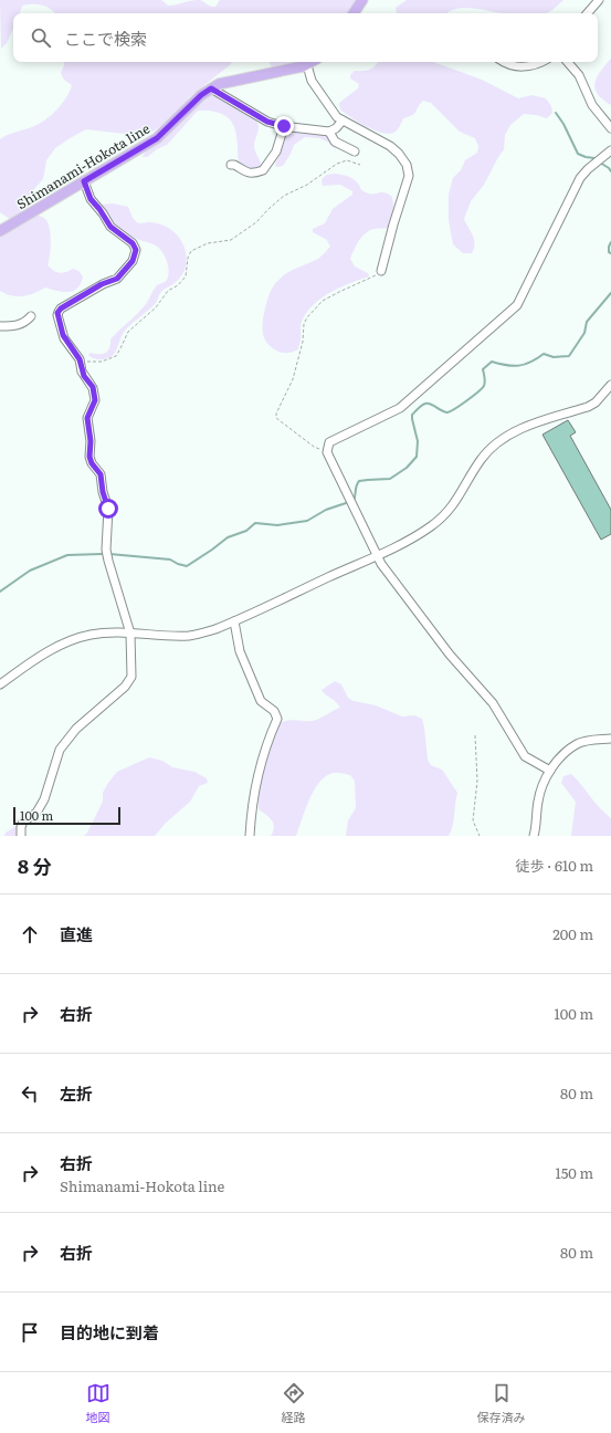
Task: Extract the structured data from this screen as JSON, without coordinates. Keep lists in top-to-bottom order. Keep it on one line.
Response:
{"streets":{"main road":["Shimanami-Hokota line"]},"scale_bar":"100 m","page":{"search":"ここで検索","scale":"100 m","heading":["8 分","徒歩 · 610 m"],"list":[["直進","200 m"],["右折","100 m"],["左折","80 m"],["右折","Shimanami-Hokota line","150 m"],["右折","80 m"],"目的地に到着"],"nav":["地図","経路","保存済み"]}}
